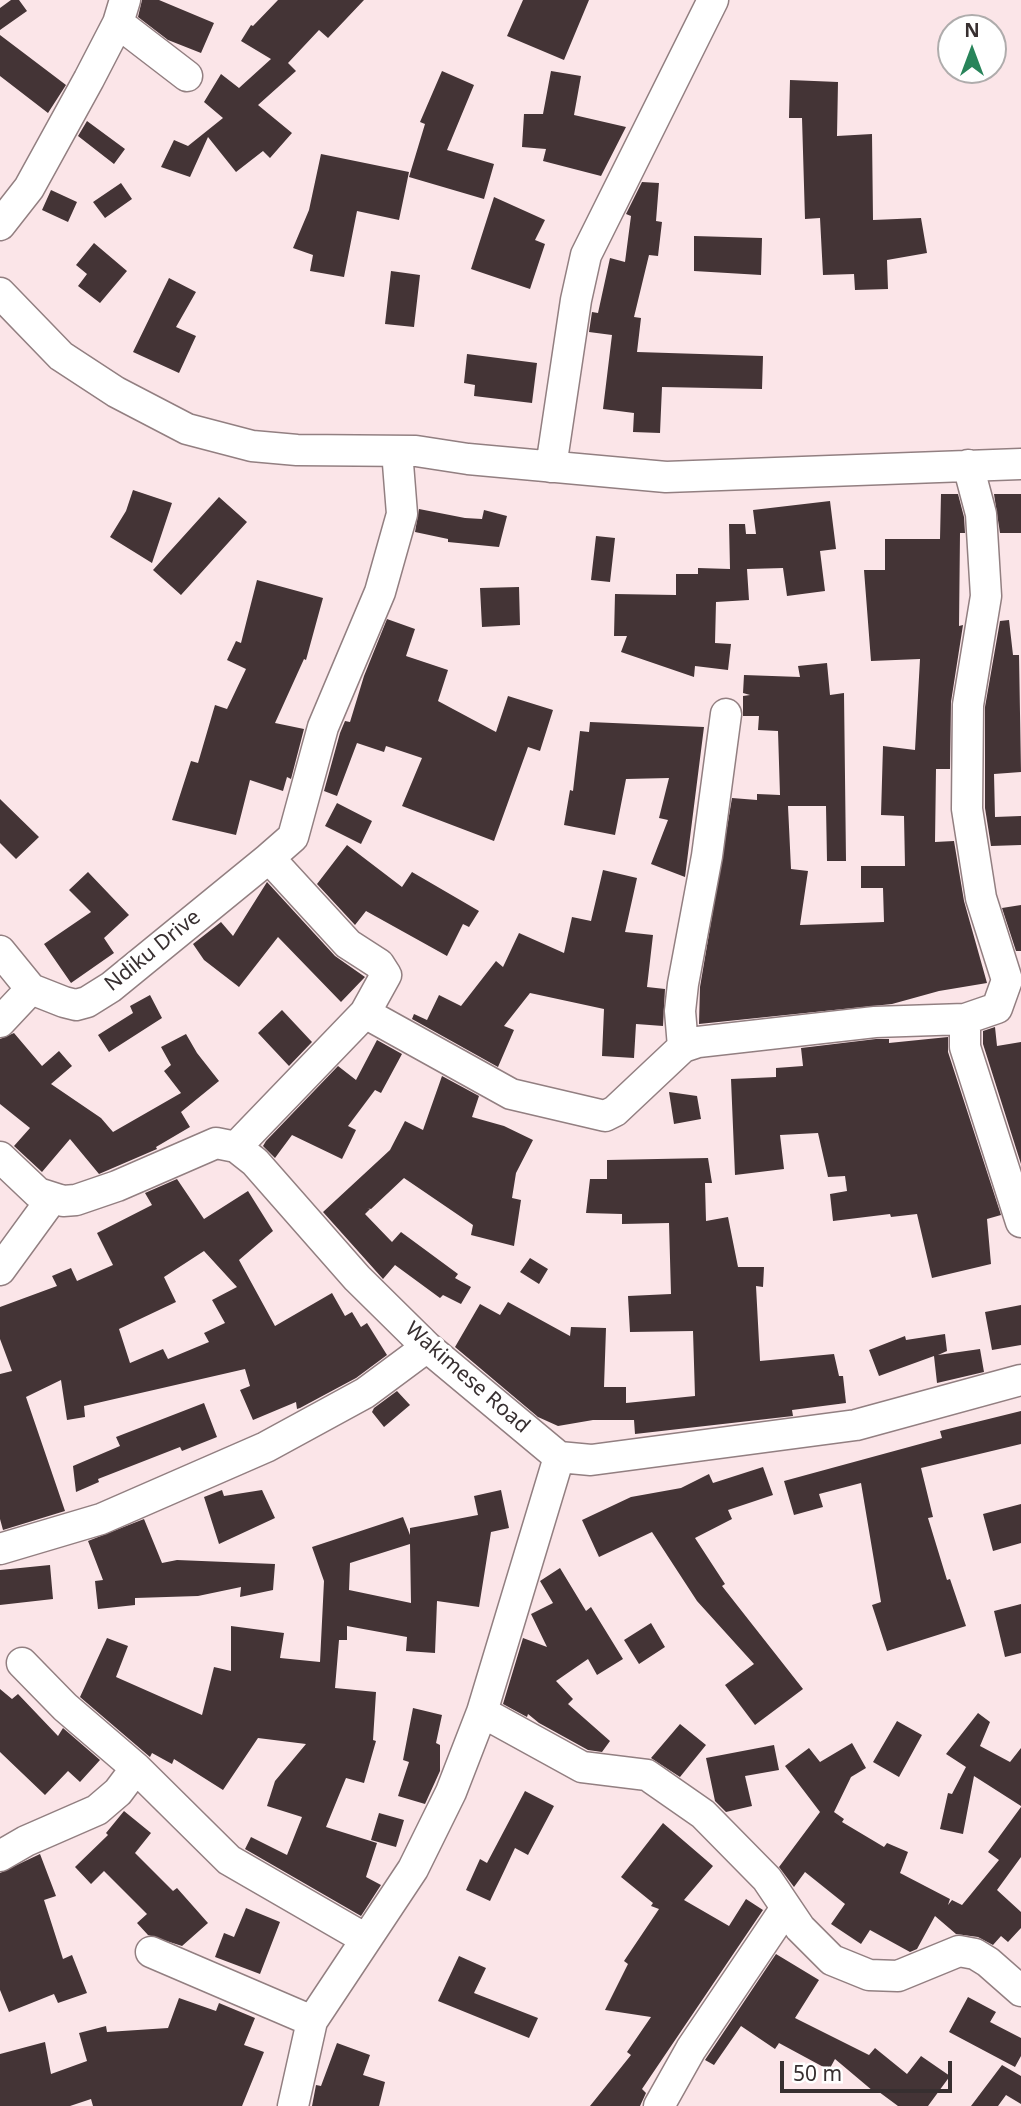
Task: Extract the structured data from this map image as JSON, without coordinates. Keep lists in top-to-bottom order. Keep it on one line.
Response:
{"streets":{"street":["Ndiku Drive","Wakimese Road"]},"scale_bar":"50 m","north":"top"}
